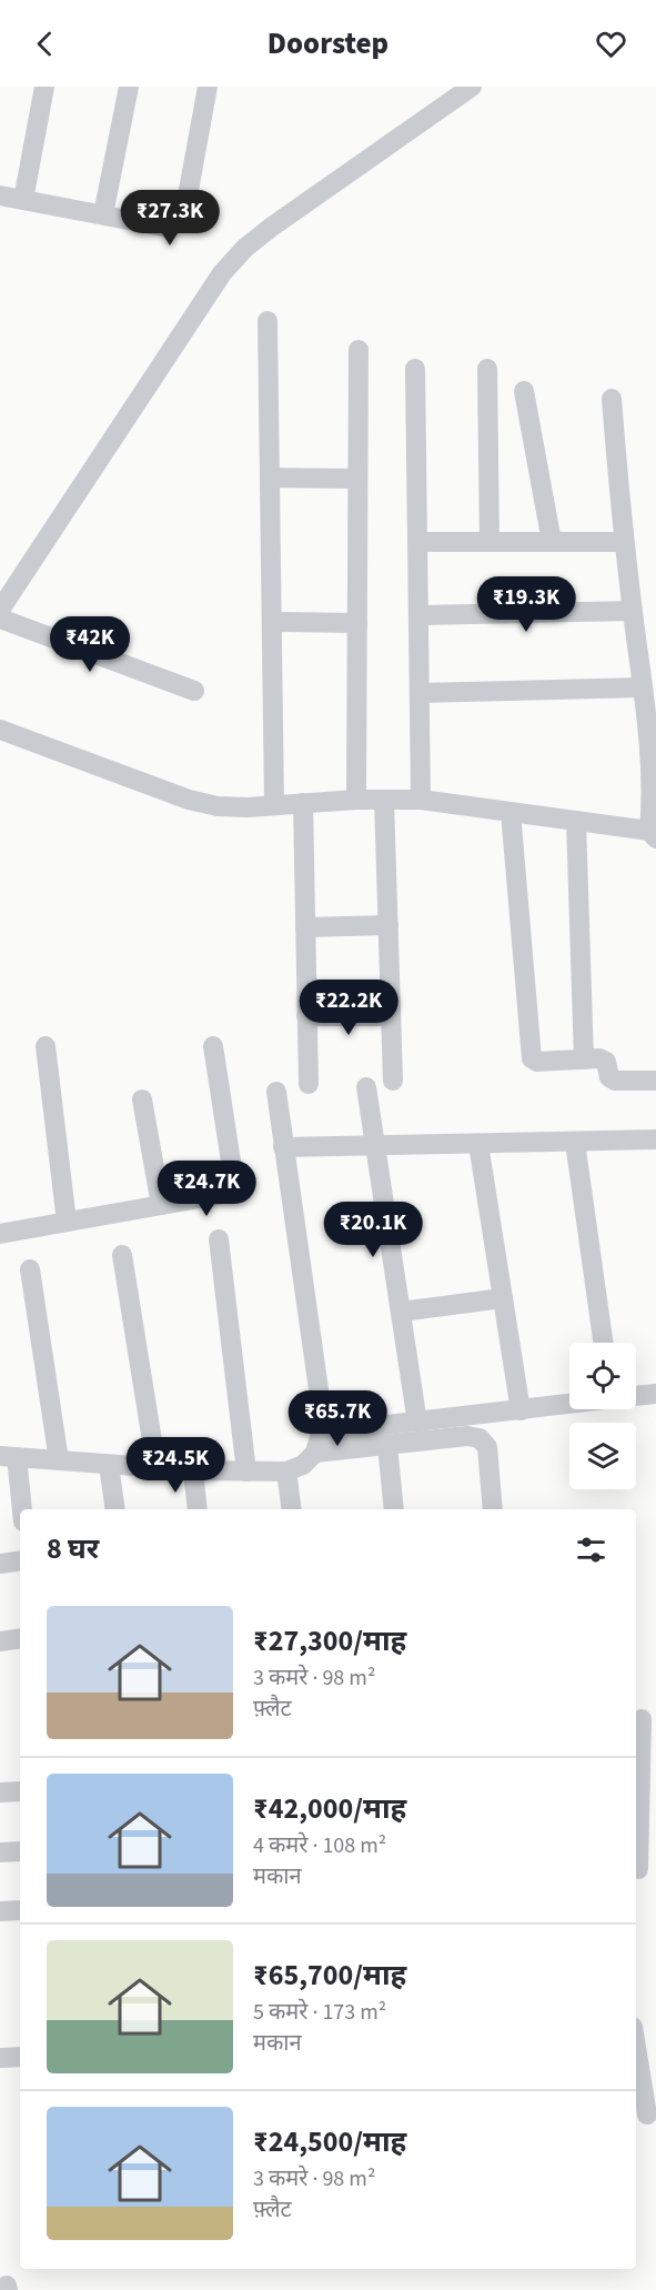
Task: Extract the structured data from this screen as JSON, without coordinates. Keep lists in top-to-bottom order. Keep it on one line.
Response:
{"page":{"header":"Doorstep","price":["₹27.3K","₹19.3K","₹42K","₹22.2K","₹24.7K","₹20.1K","₹65.7K","₹24.5K"],"heading":"8 घर","list":[{"name":"₹27,300/माह","note":"3 कमरे · 98 m² · फ़्लैट"},{"name":"₹42,000/माह","note":"4 कमरे · 108 m² · मकान"},{"name":"₹65,700/माह","note":"5 कमरे · 173 m² · मकान"},{"name":"₹24,500/माह","note":"3 कमरे · 98 m² · फ़्लैट"}]}}
